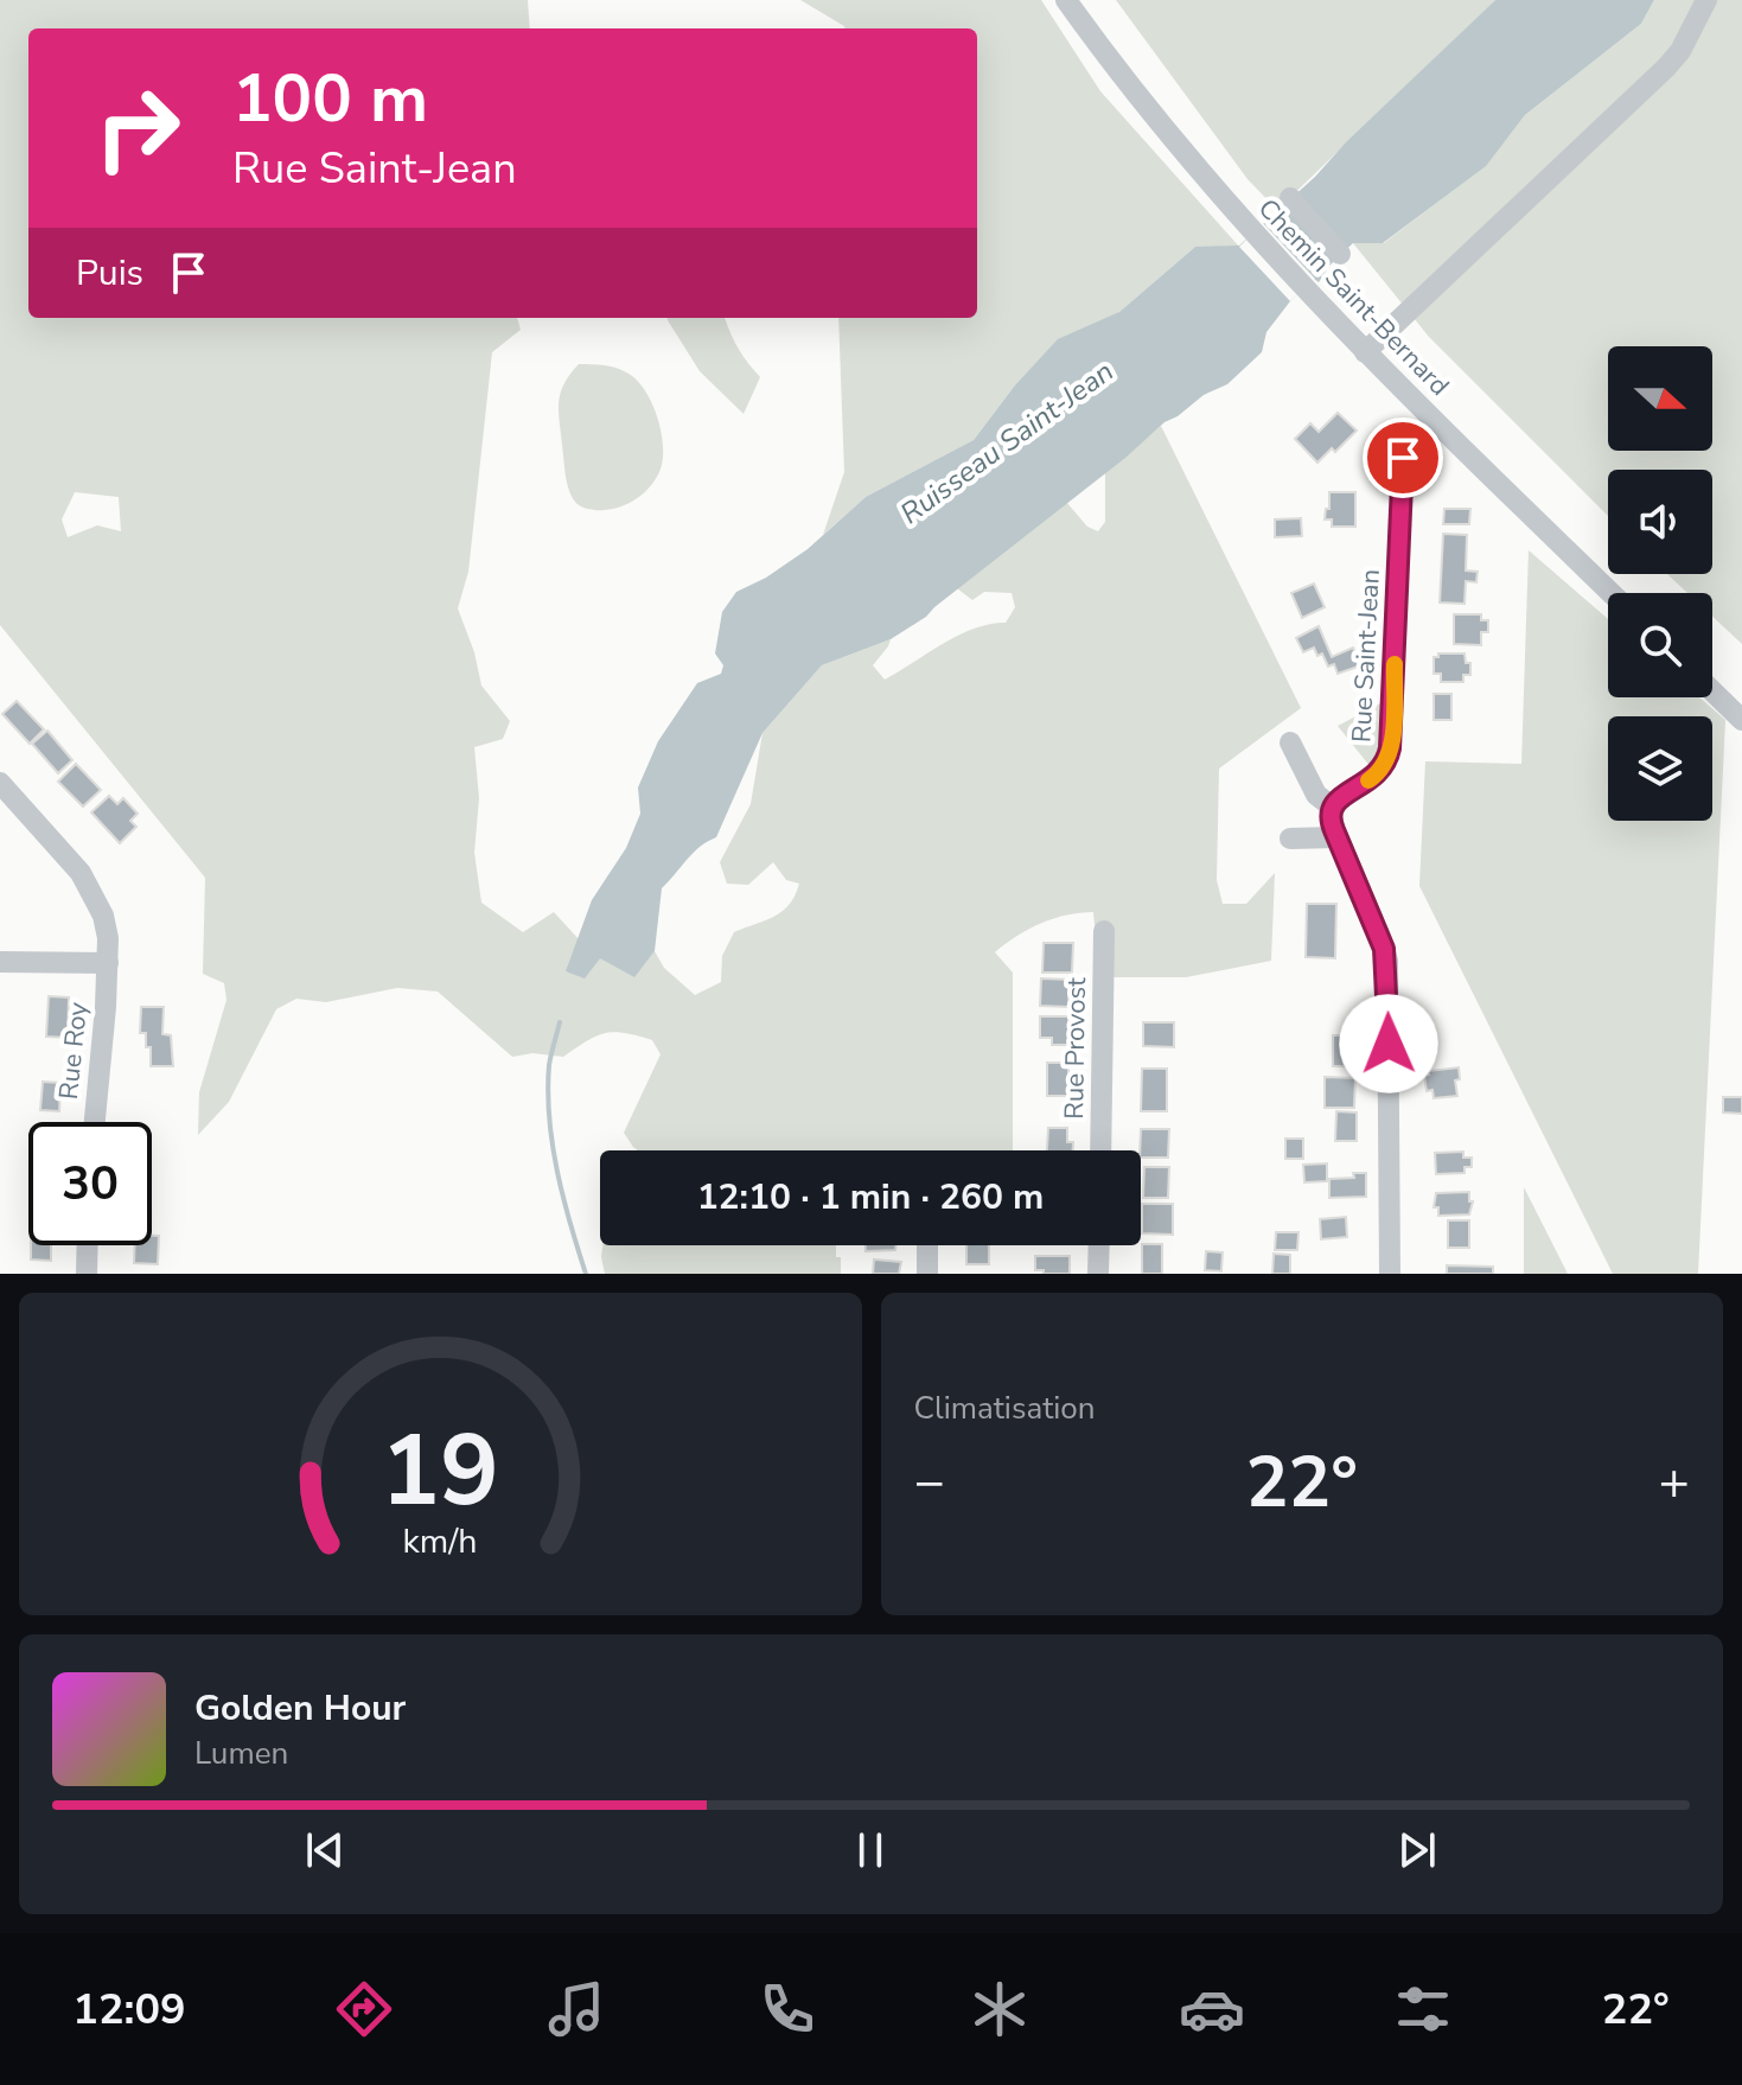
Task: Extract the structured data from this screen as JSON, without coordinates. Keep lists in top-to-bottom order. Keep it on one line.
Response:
{"streets":{"street":["Chemin Saint-Bernard","Rue Saint-Jean","Rue Provost","Rue Roy"]},"water":["Ruisseau Saint-Jean"],"north":"right","page":{"turn":["100 m","Rue Saint-Jean"],"then":"Puis","limit":"30","trip":"12:10 · 1 min · 260 m","tile":"Climatisation","heat":["−","22°","+"],"song":["Golden Hour","Lumen"],"tabs":["12:09","22°"],"gauge":["19","km/h"]}}
